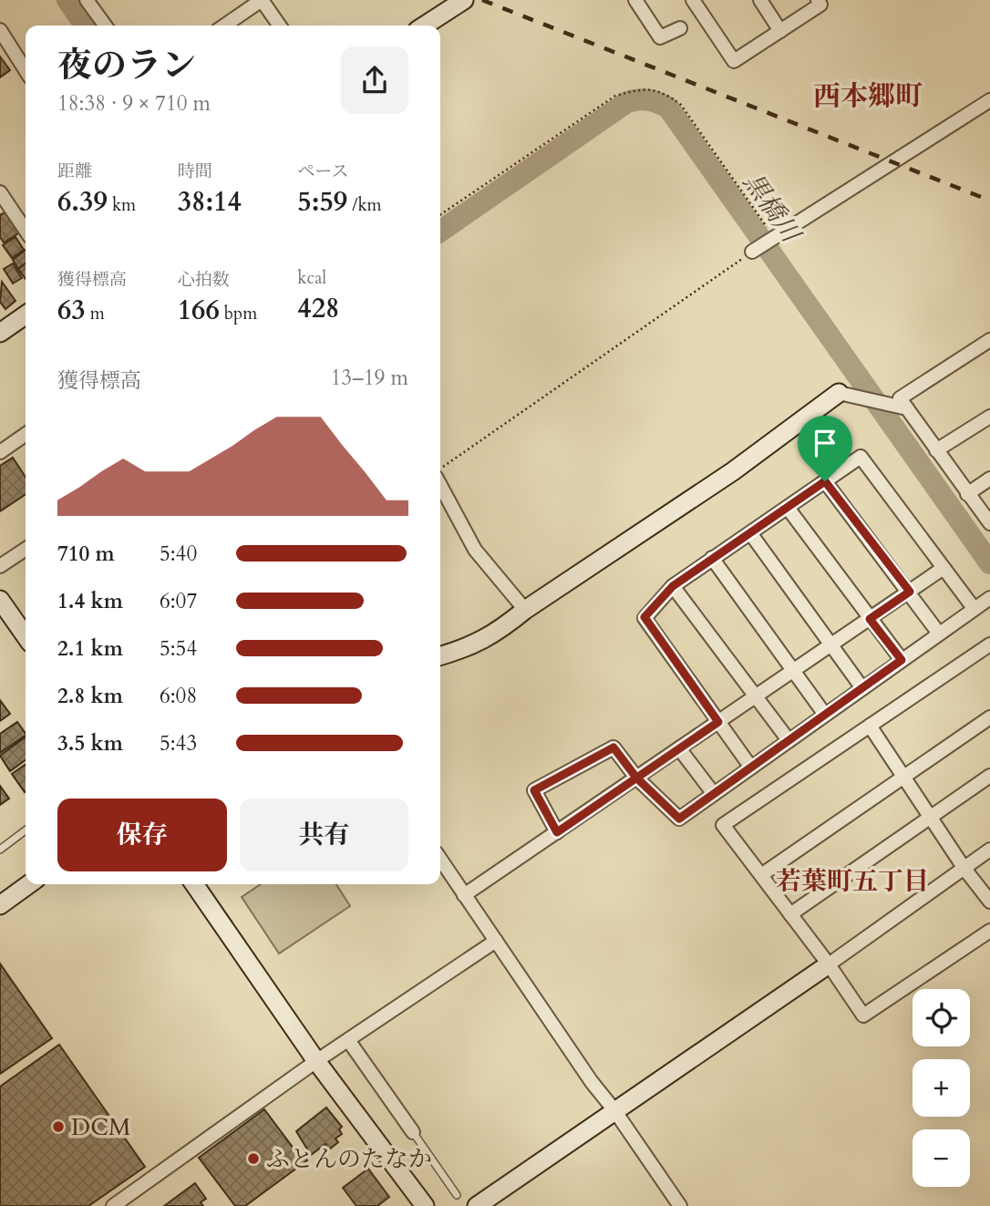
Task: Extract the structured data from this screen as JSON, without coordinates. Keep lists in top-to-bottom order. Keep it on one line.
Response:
{"districts":["西本郷町","若葉町五丁目"],"water":["黒橋川"],"places":["DCM","ふとんのたなか"],"page":{"heading":["夜のラン","18:38 · 9 × 710 m"],"stats":[["距離","6.39 km"],["時間","38:14"],["ペース","5:59 /km"],["獲得標高","63 m"],["心拍数","166 bpm"],["kcal","428"]],"chart":["獲得標高","13–19 m"],"list":[{"name":"710 m","note":"5:40"},{"name":"1.4 km","note":"6:07"},{"name":"2.1 km","note":"5:54"},{"name":"2.8 km","note":"6:08"},{"name":"3.5 km","note":"5:43"}],"buttons":["保存","共有"],"map_buttons":["+","−"]}}
